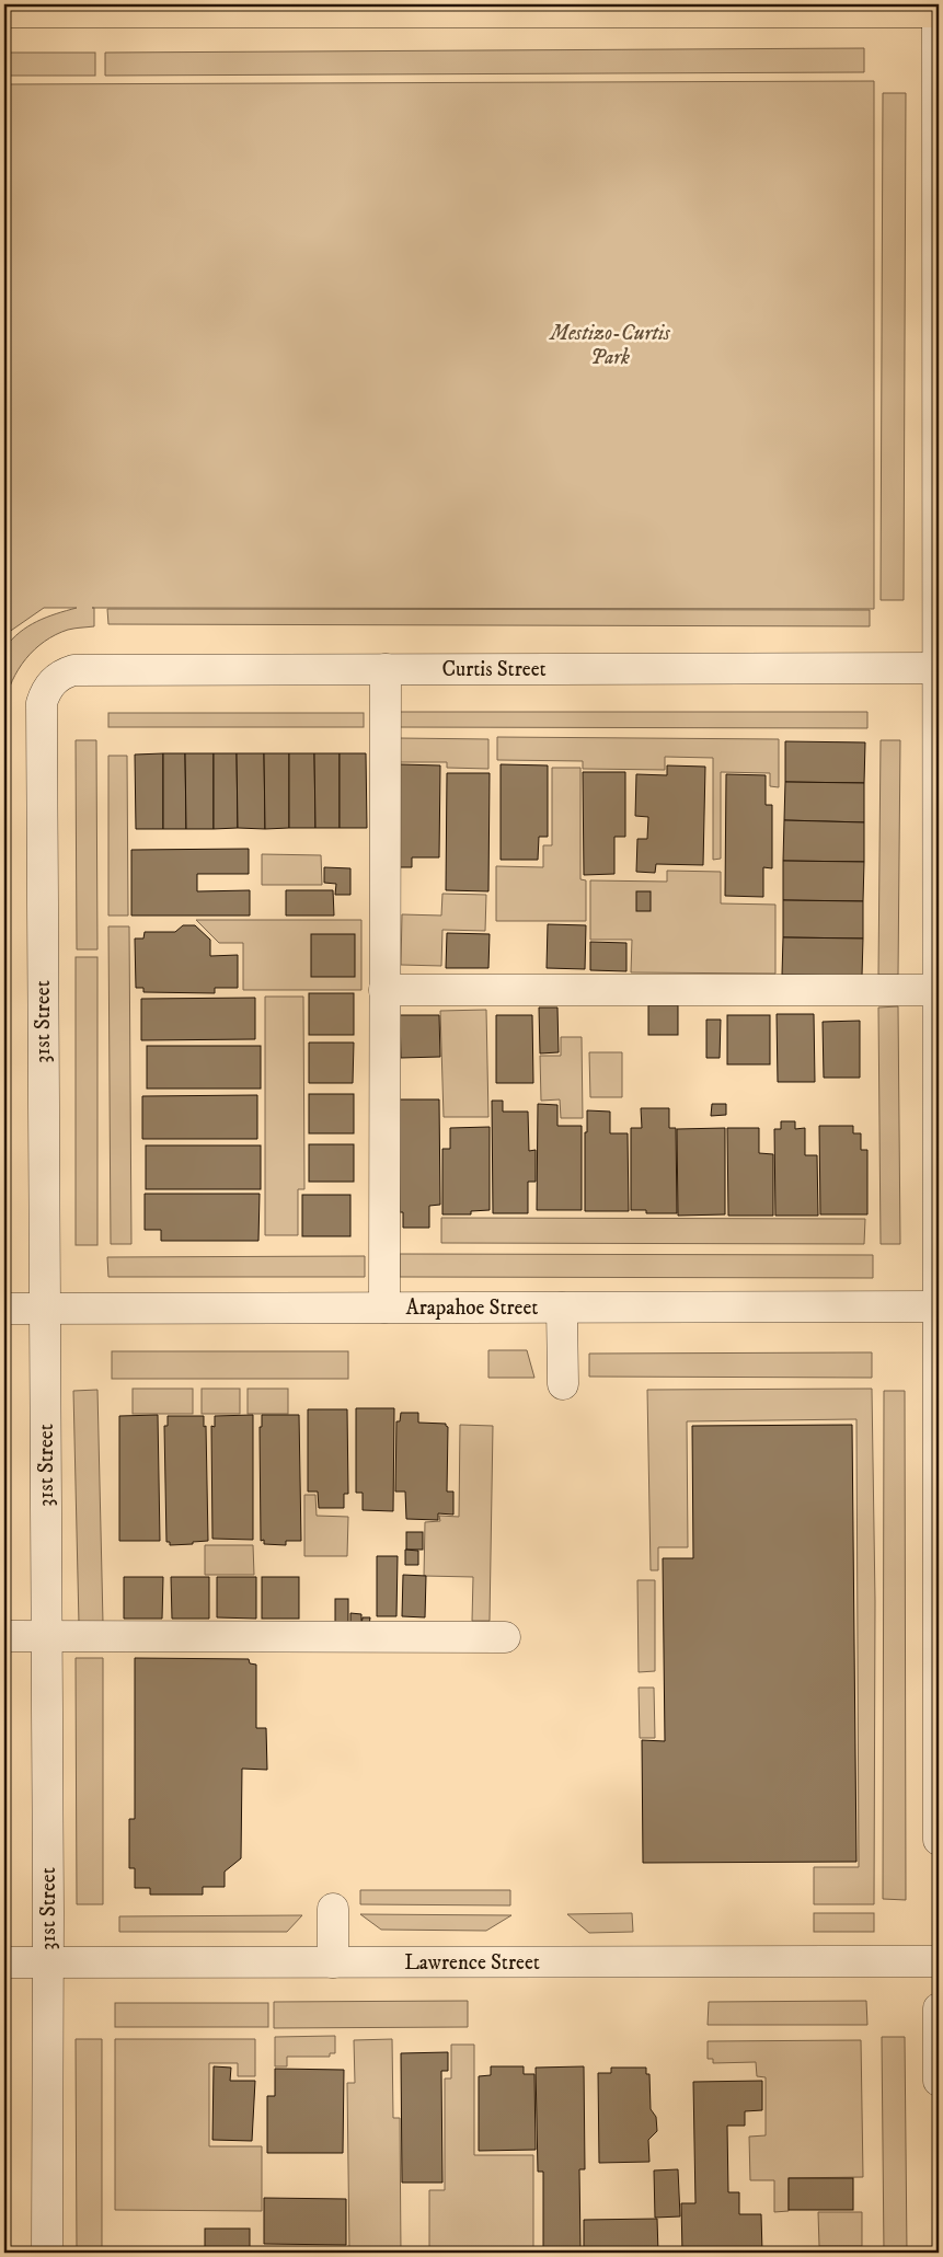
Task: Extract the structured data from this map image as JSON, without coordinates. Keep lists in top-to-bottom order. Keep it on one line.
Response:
{"streets":{"street":["Curtis Street","31st Street","Arapahoe Street","Lawrence Street"]},"crossings":[["Curtis Street","31st Street"],["31st Street","Arapahoe Street"],["31st Street","Lawrence Street"]],"parks":["Mestizo-Curtis Park"]}
